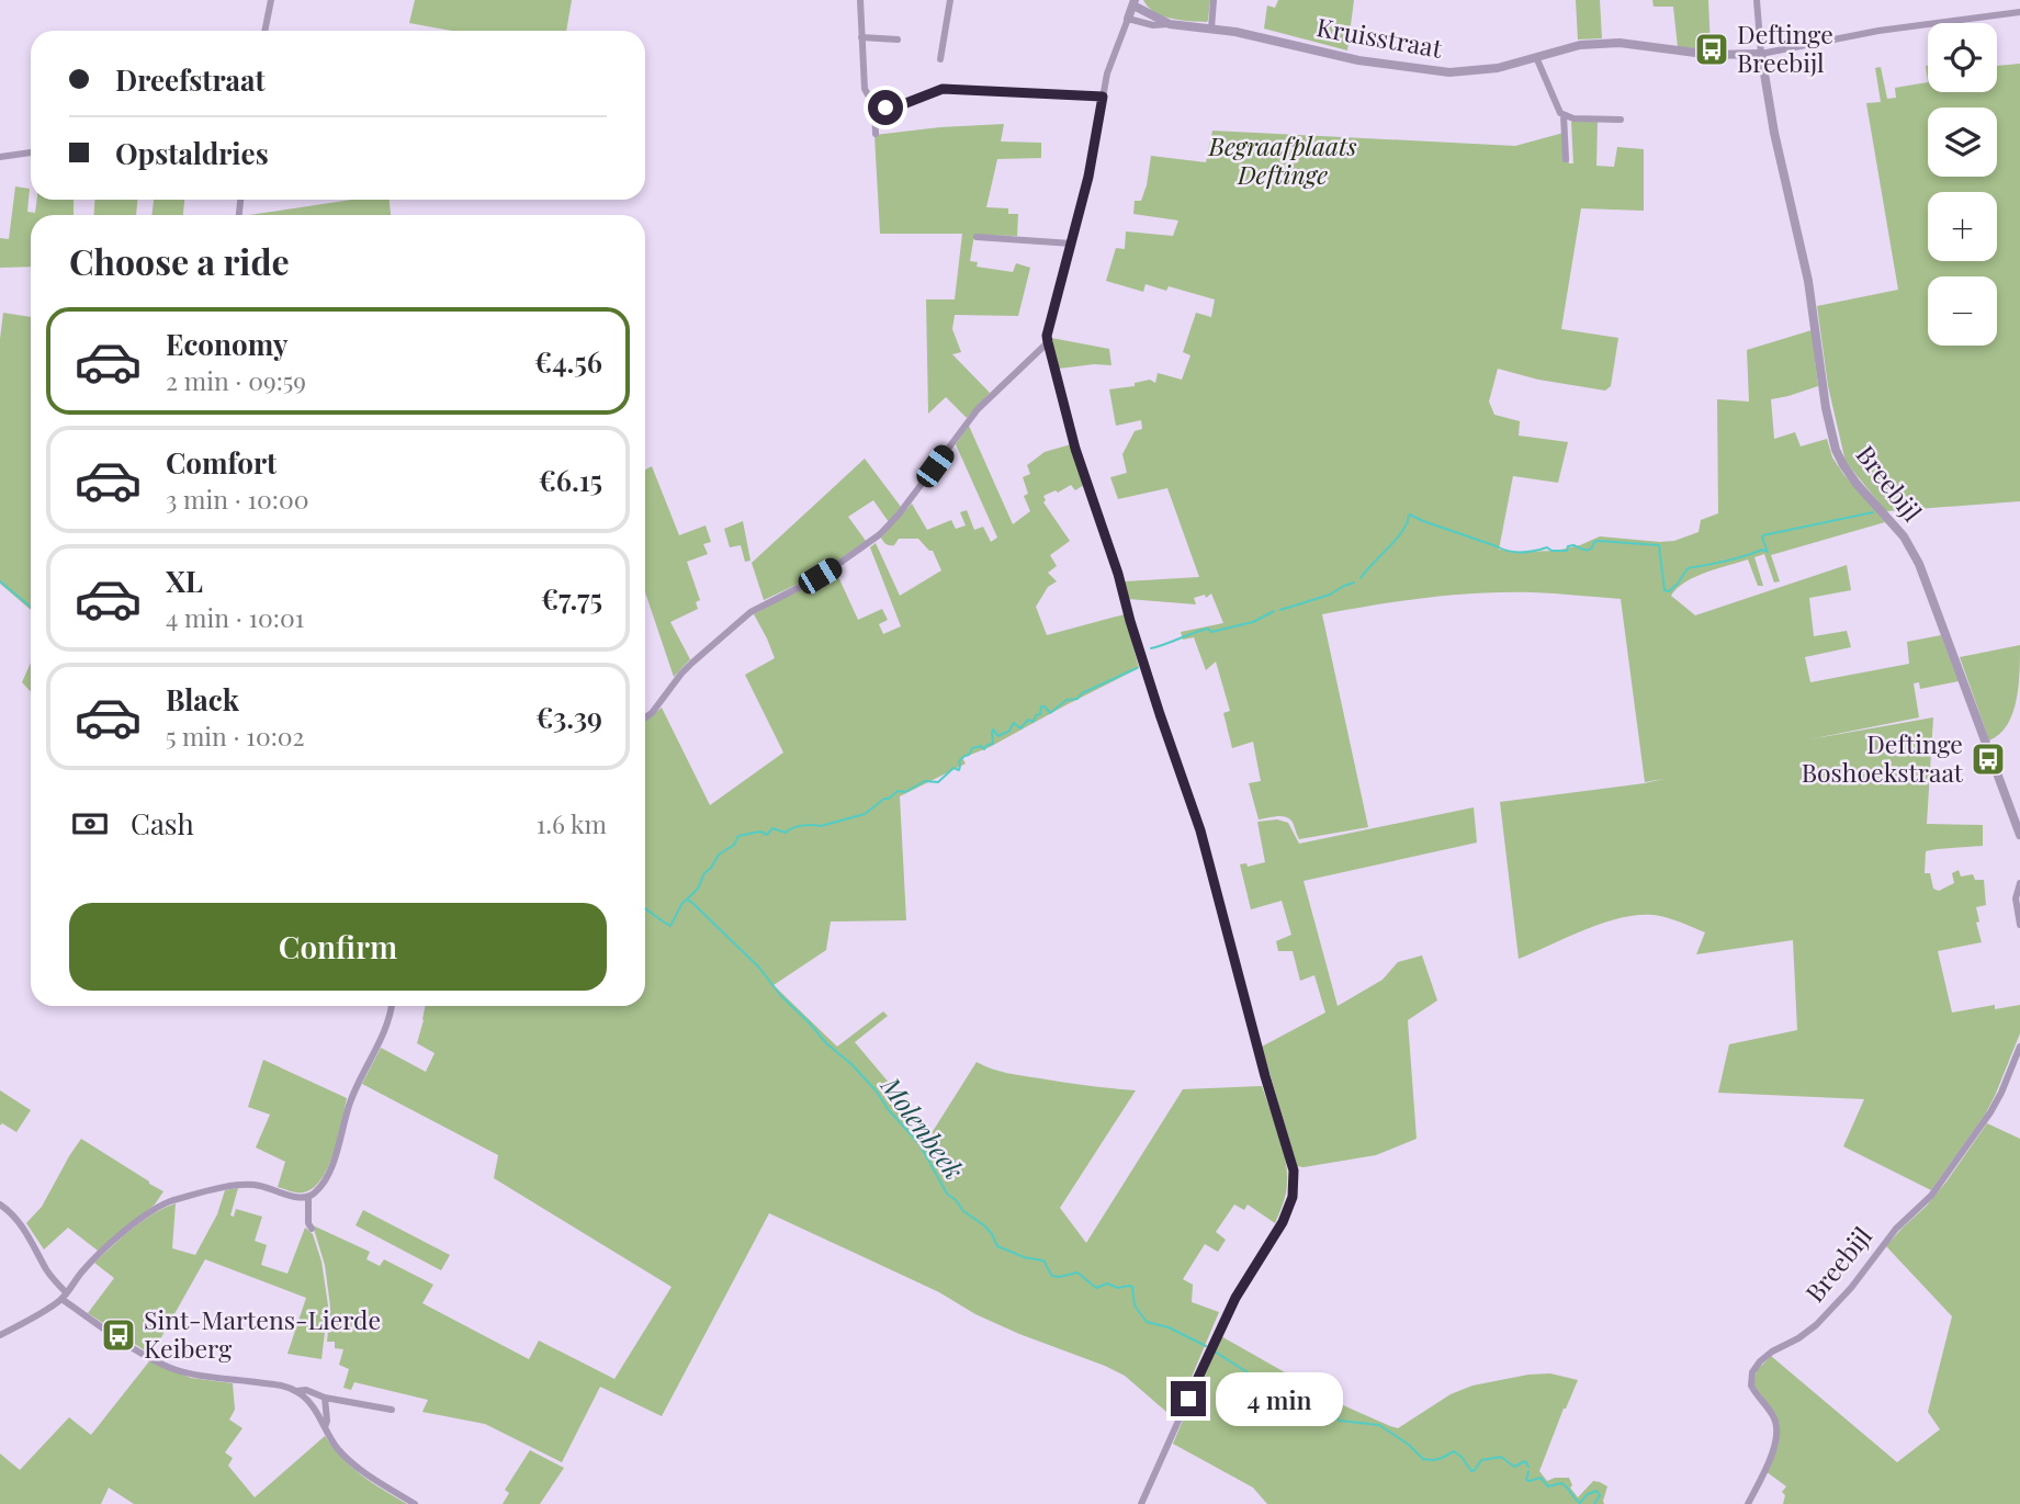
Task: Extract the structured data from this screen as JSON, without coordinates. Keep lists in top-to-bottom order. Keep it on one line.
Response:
{"streets":{"street":["Kruisstraat","Breebijl"]},"crossings":[["Kruisstraat","Breebijl"]],"water":["Molenbeek"],"parks":["Begraafplaats Deftinge"],"places":{"bus stop":["Deftinge Breebijl","Deftinge Boshoekstraat","Sint-Martens-Lierde Keiberg"]},"page":{"map_buttons":["+","−"],"banner":["Dreefstraat","Opstaldries"],"heading":"Choose a ride","list":[{"name":"Economy","note":"2 min · 09:59","value":"€4.56"},{"name":"Comfort","note":"3 min · 10:00","value":"€6.15"},{"name":"XL","note":"4 min · 10:01","value":"€7.75"},{"name":"Black","note":"5 min · 10:02","value":"€3.39"}],"pay":["Cash","1.6 km"],"buttons":"Confirm","bubble":"4 min"}}
